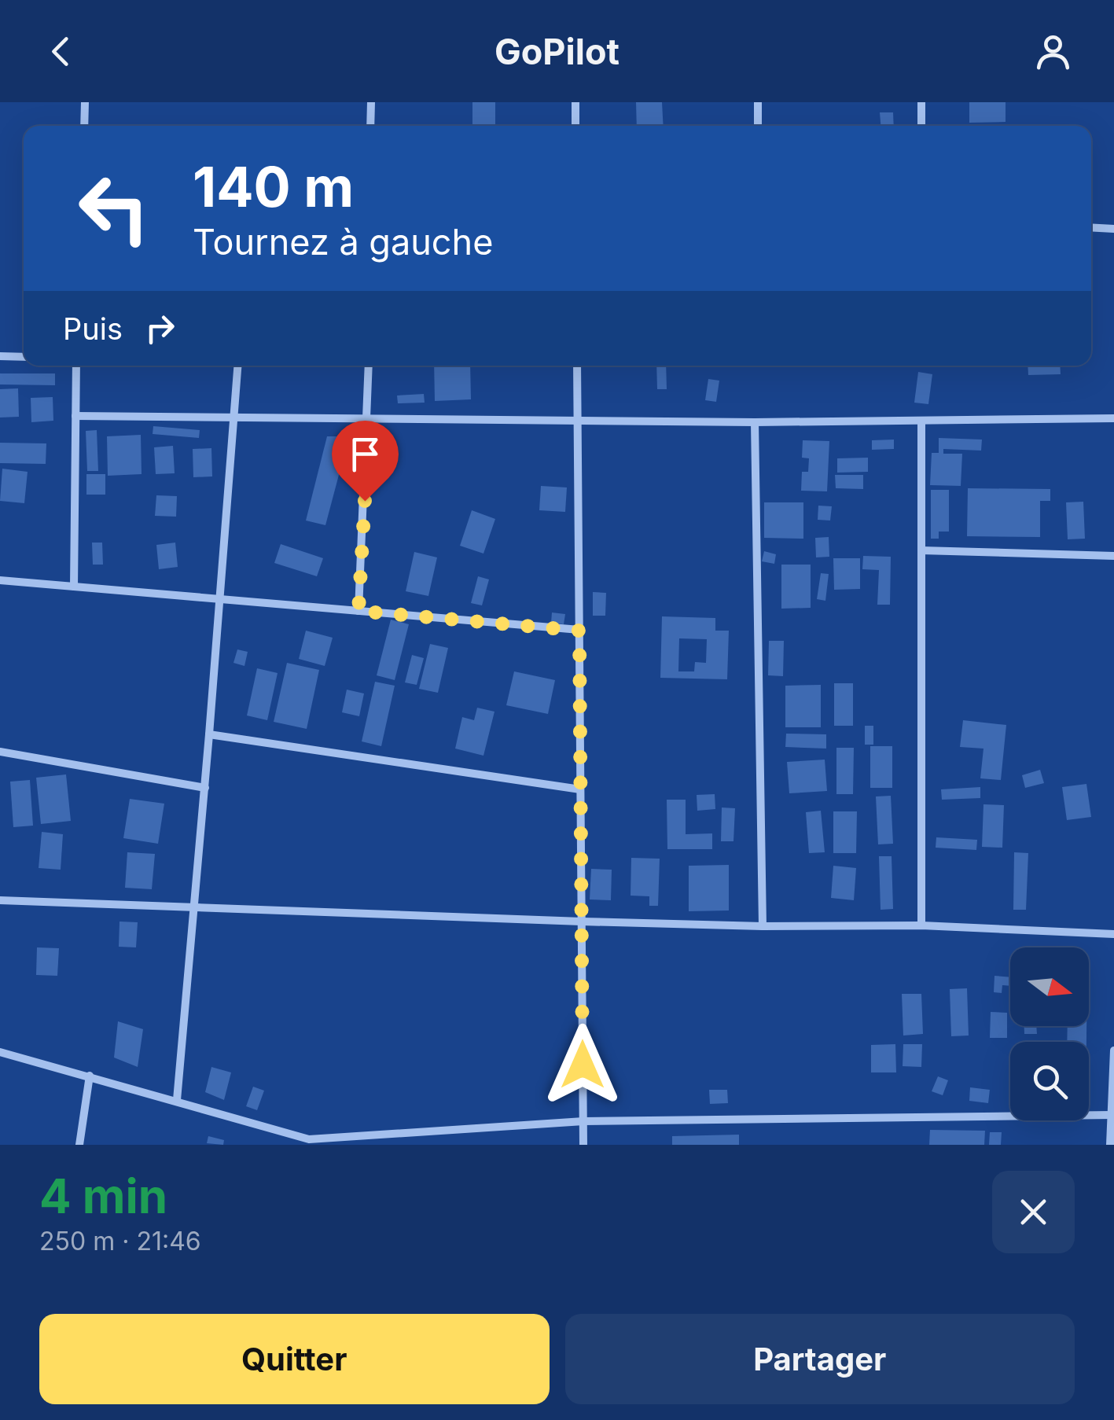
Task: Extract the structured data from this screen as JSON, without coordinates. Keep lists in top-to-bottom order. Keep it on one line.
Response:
{"north":"right","page":{"header":"GoPilot","turn":["140 m","Tournez à gauche"],"then":"Puis","heading":["4 min","250 m · 21:46"],"buttons":["Quitter","Partager"]}}
